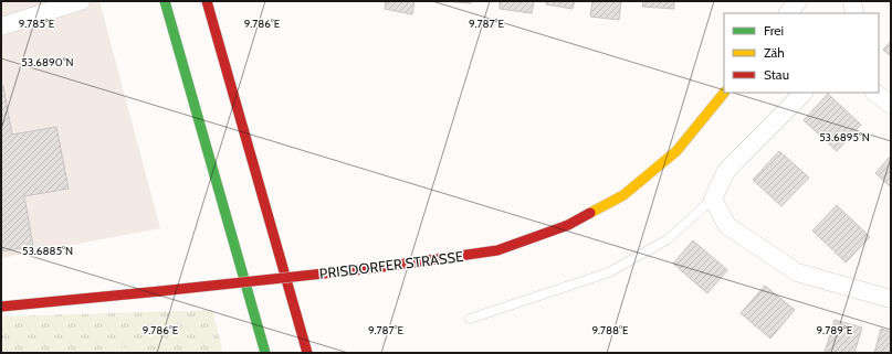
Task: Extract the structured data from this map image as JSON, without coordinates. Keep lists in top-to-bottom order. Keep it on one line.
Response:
{"streets":{"main road":["PRISDORFER STRASSE"]},"legend":["Frei","Zäh","Stau"],"coordinates":["9.785°E","9.786°E","9.787°E","53.6890°N","53.6895°N","53.6885°N","9.788°E","9.789°E"]}
